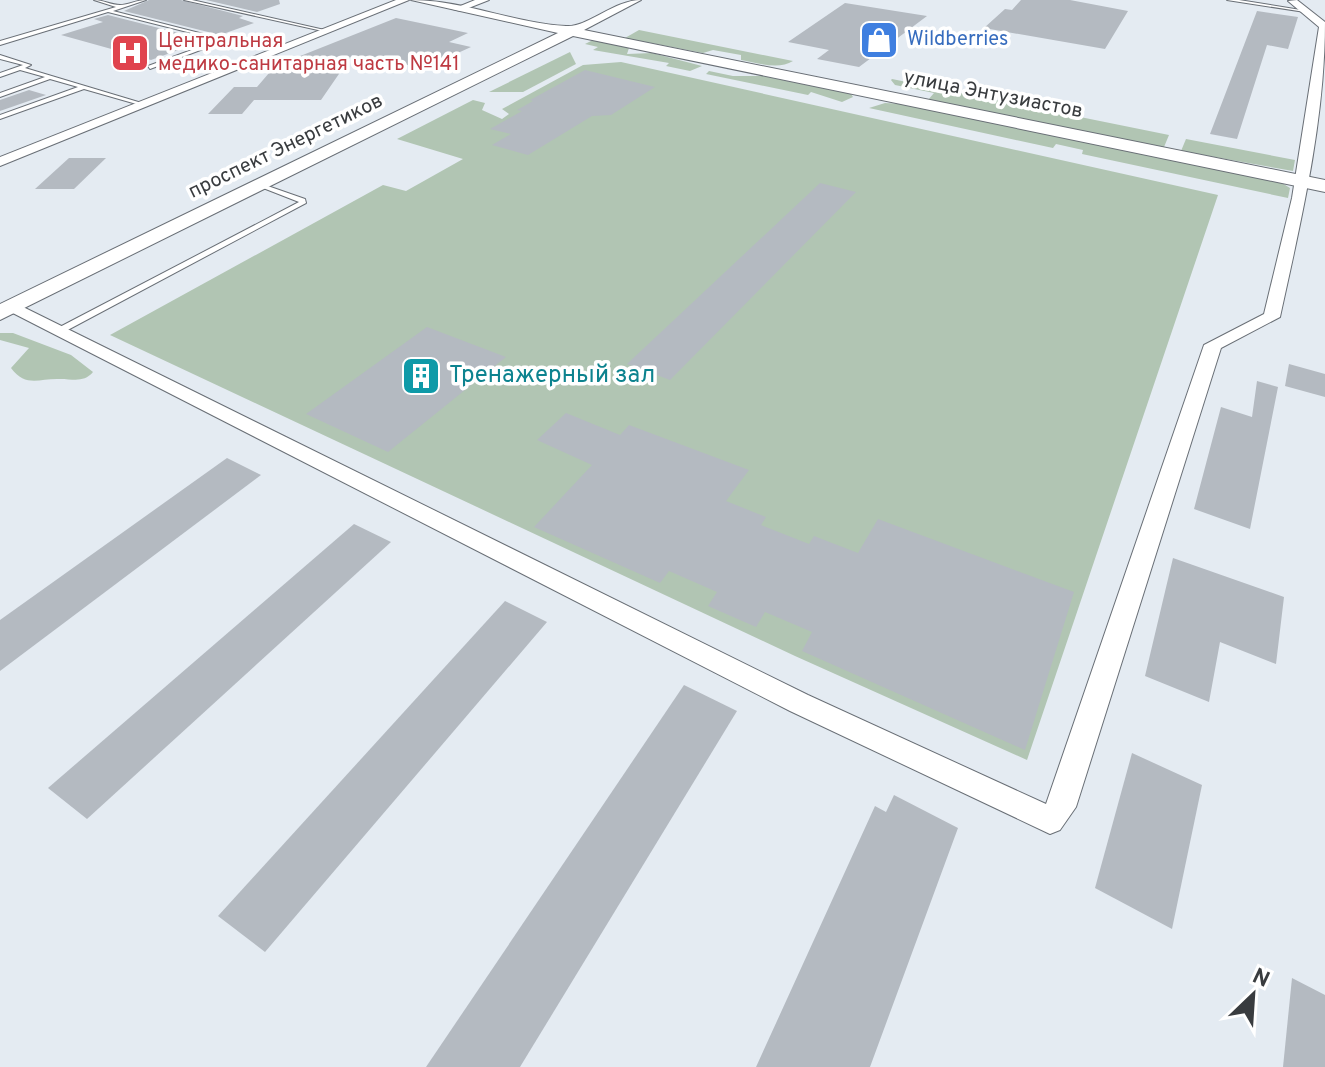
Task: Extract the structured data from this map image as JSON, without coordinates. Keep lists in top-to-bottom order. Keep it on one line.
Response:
{"streets":{"main road":["улица Энтузиастов","проспект Энергетиков"]},"crossings":[["улица Энтузиастов","проспект Энергетиков"]],"places":{"shop":["Wildberries"],"hospital":["Центральная медико-санитарная часть №141"],"building":["Тренажерный зал"]},"north":"top right"}
